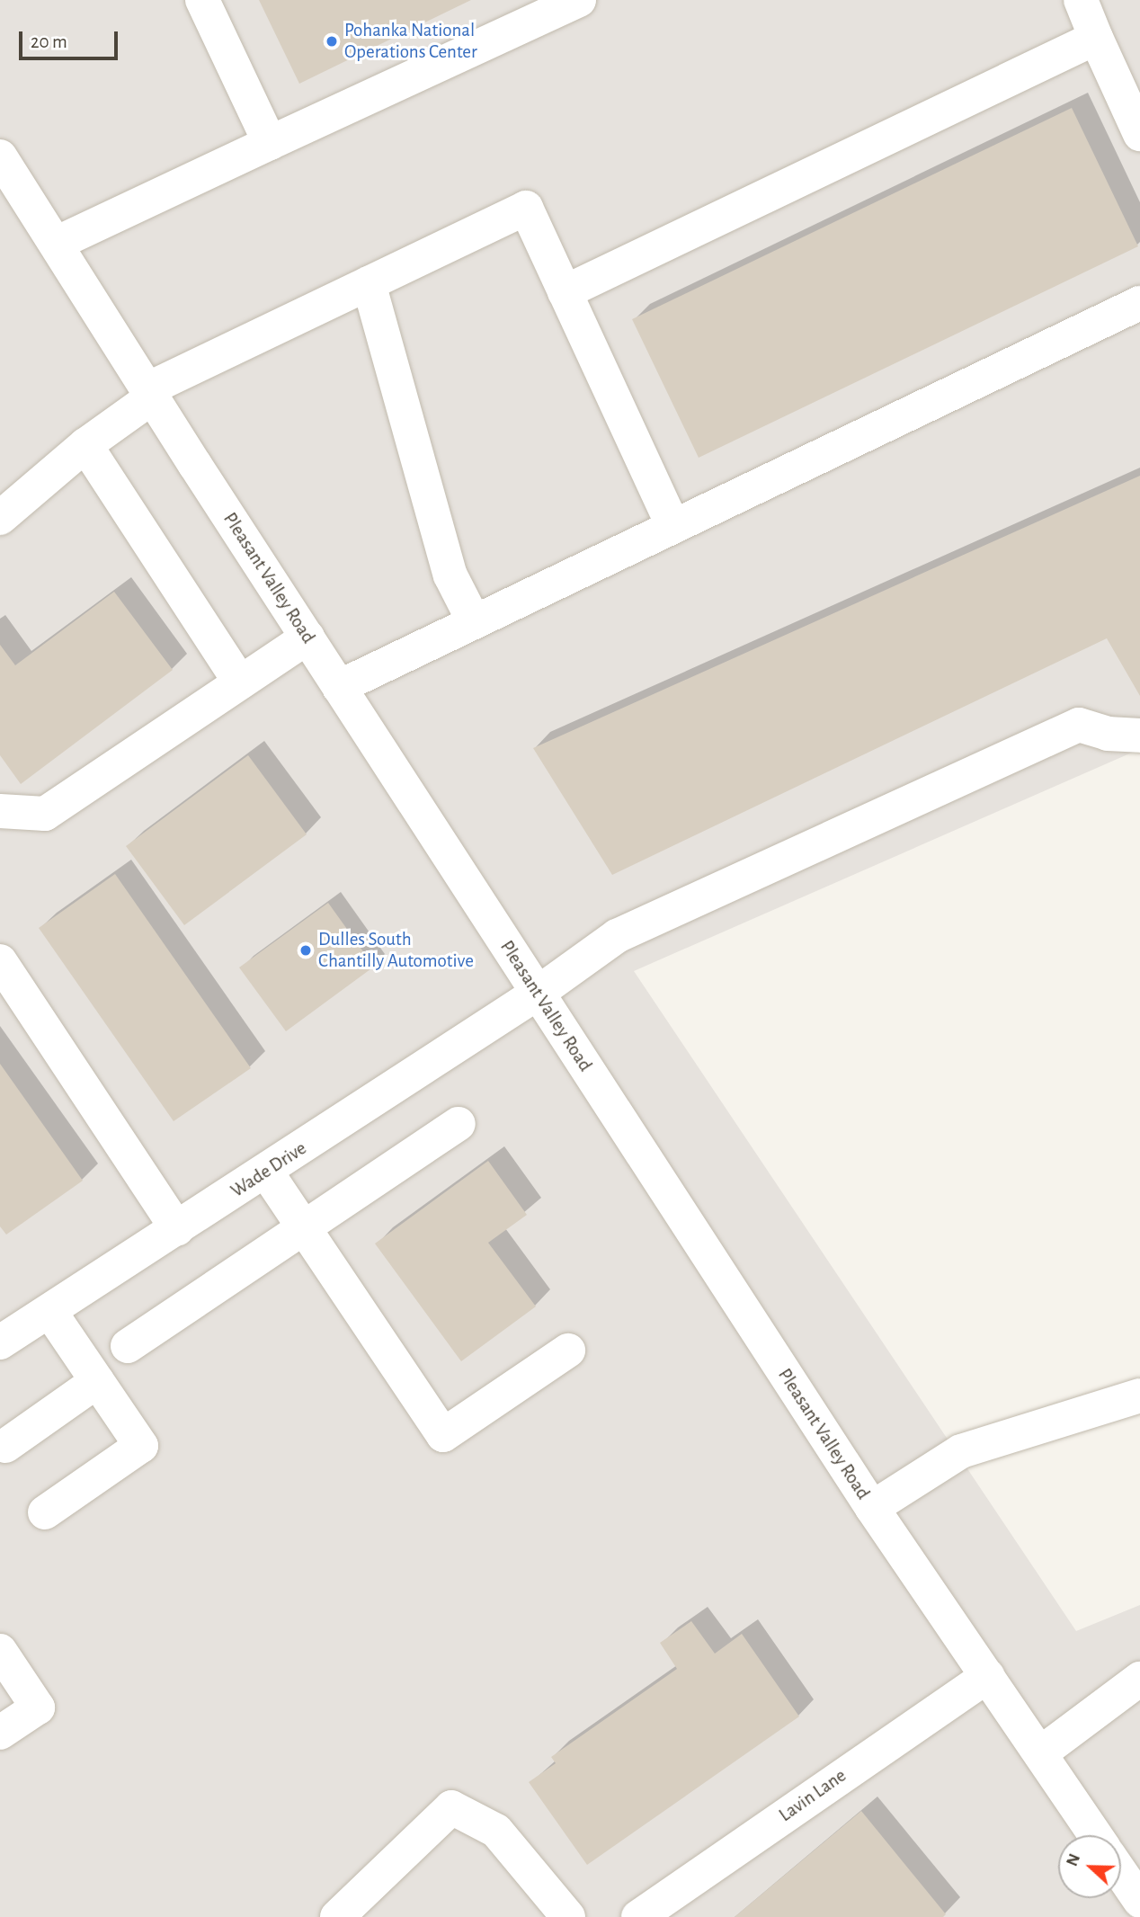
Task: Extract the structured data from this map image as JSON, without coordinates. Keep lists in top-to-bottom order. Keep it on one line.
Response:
{"streets":{"street":["Pleasant Valley Road","Wade Drive","Lavin Lane"]},"crossings":[["Pleasant Valley Road","Wade Drive"],["Pleasant Valley Road","Lavin Lane"]],"places":["Pohanka National Operations Center","Dulles South Chantilly Automotive"],"scale_bar":"20 m","north":"left"}
